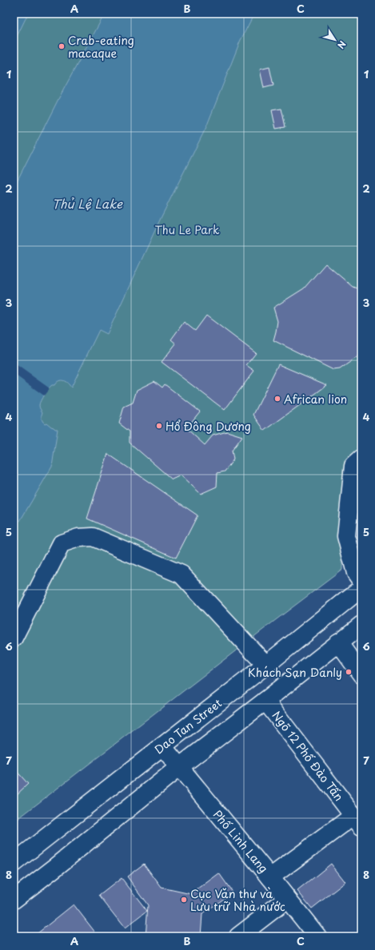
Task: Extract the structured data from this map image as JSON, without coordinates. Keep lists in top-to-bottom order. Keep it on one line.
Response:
{"streets":{"main road":["Dao Tan Street","Ngõ 12 Phố Đào Tấn","Phố Linh Lang"]},"crossings":[["Dao Tan Street","Phố Linh Lang"]],"water":["Thủ Lệ Lake"],"parks":["Thu Le Park"],"places":["Crab-eating macaque","African lion","Hổ Đông Dương","Khách Sạn Danly","Cục Văn thư và Lưu trữ Nhà nước"],"north":"bottom right","grid":{"columns":["A","B","C"],"rows":["1","2","3","4","5","6","7","8"]}}
